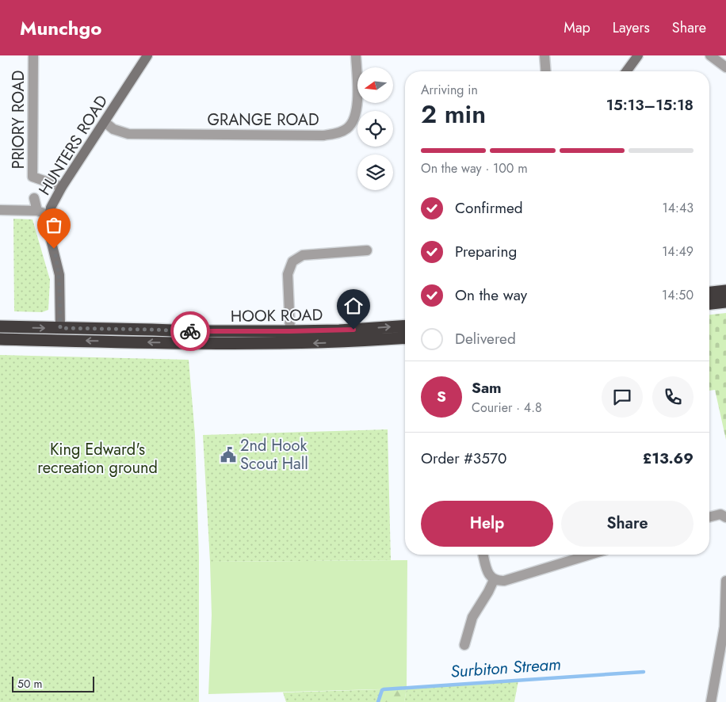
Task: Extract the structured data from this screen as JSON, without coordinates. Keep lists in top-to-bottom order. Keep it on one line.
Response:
{"streets":{"highway":["HOOK ROAD"],"street":["PRIORY ROAD","GRANGE ROAD","HUNTERS ROAD"]},"crossings":[["PRIORY ROAD","HUNTERS ROAD"],["GRANGE ROAD","HUNTERS ROAD"],["HUNTERS ROAD","HOOK ROAD"]],"water":["Surbiton Stream"],"parks":["King Edward's recreation ground"],"places":{"public building":["2nd Hook Scout Hall"]},"scale_bar":"50 m","north":"left","page":{"header":"Munchgo","nav":["Map","Layers","Share"],"heading":["2 min","Arriving in","15:13–15:18"],"panel":["Sam","Courier · 4.8","Order #3570","£13.69"],"bar":"On the way · 100 m","list":[["Confirmed","14:43"],["Preparing","14:49"],["On the way","14:50"],"Delivered"],"round":"S","buttons":["Help","Share"],"scale":"50 m"}}
